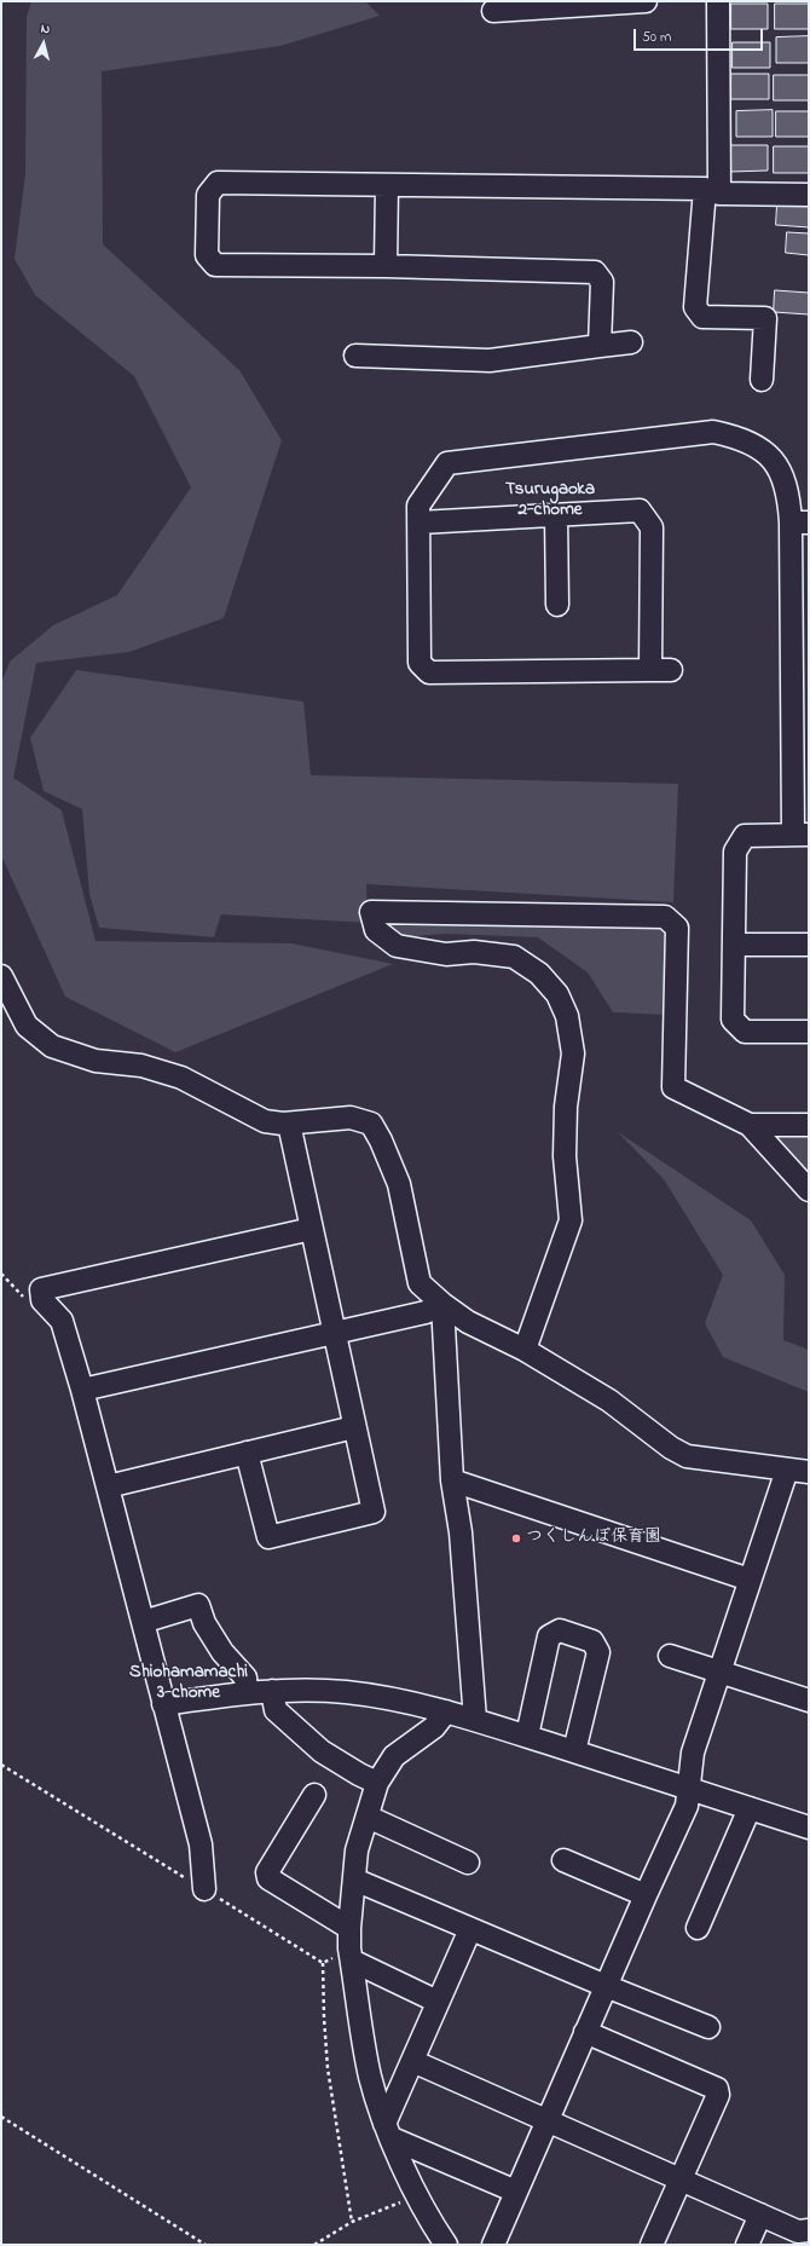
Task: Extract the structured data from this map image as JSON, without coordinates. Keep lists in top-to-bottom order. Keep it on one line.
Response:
{"districts":["Tsurugaoka 2-chome","Shiohamamachi 3-chome"],"places":["つくしんぼ保育園"],"scale_bar":"50 m","north":"top"}
